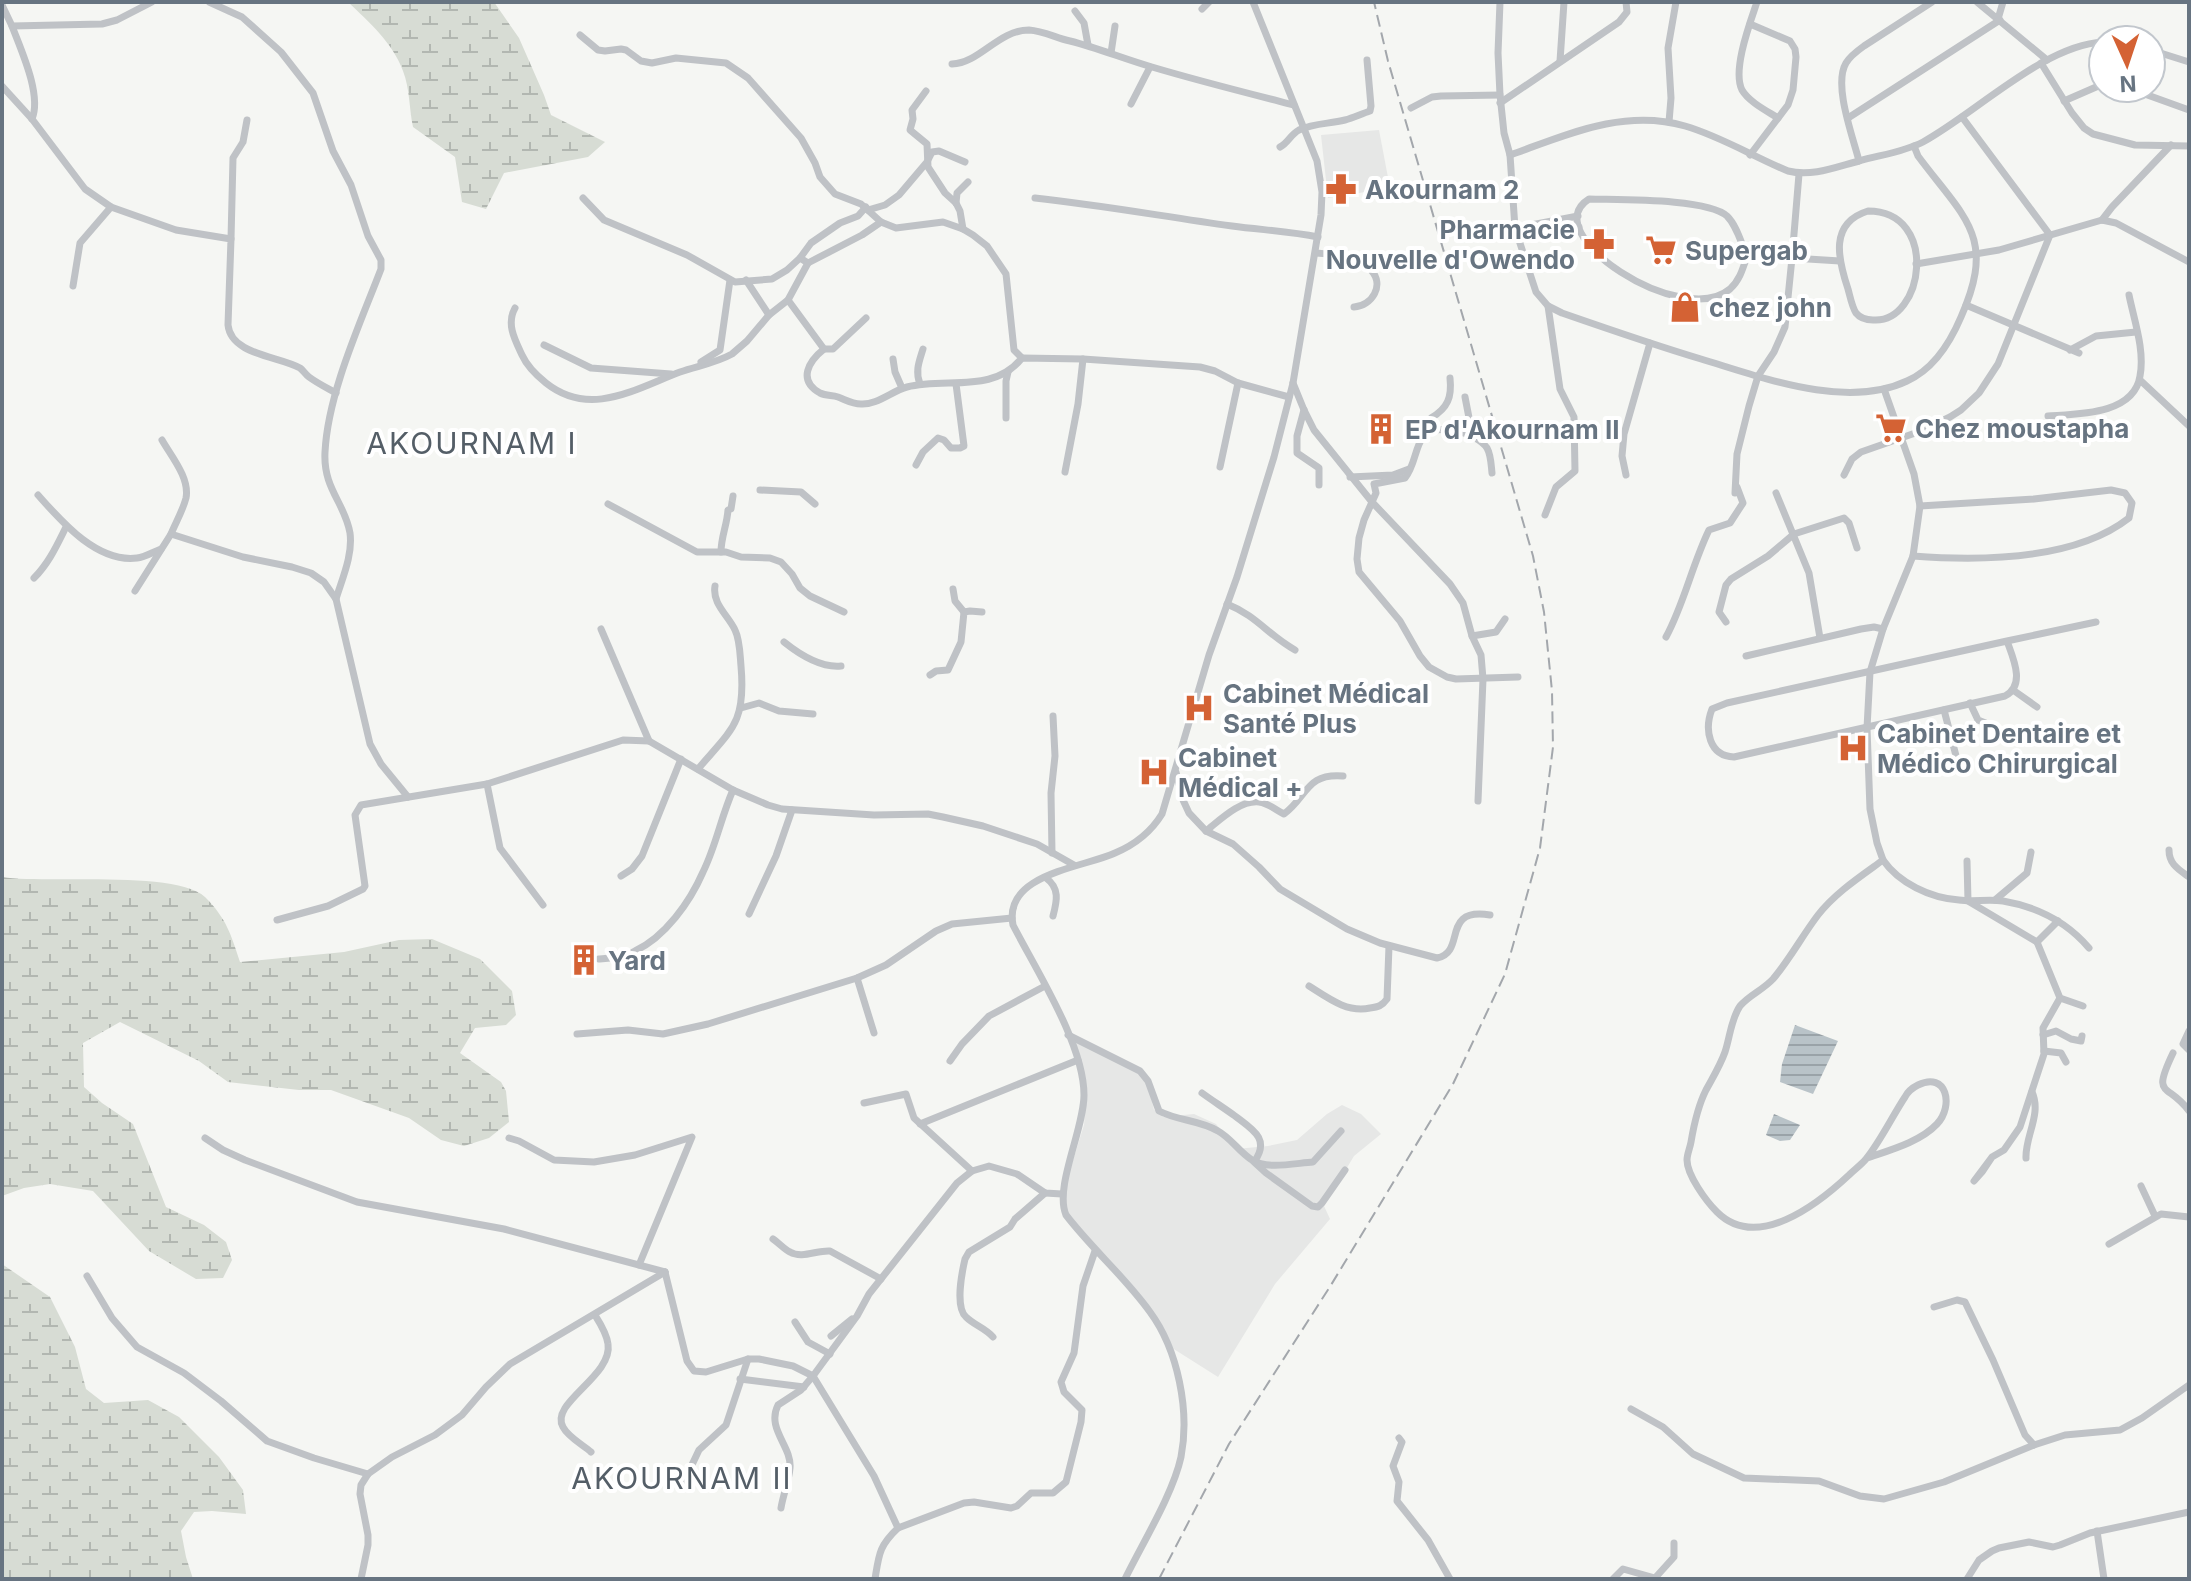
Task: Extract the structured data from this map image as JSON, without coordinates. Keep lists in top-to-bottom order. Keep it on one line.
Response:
{"districts":["AKOURNAM I","AKOURNAM II"],"places":{"pharmacy":["Akournam 2","Pharmacie Nouvelle d'Owendo"],"supermarket":["Supergab","Chez moustapha"],"shop":["chez john"],"building":["EP d'Akournam II","Yard"],"hospital":["Cabinet Médical Santé Plus","Cabinet Dentaire et Médico Chirurgical","Cabinet Médical +"]},"north":"bottom"}
